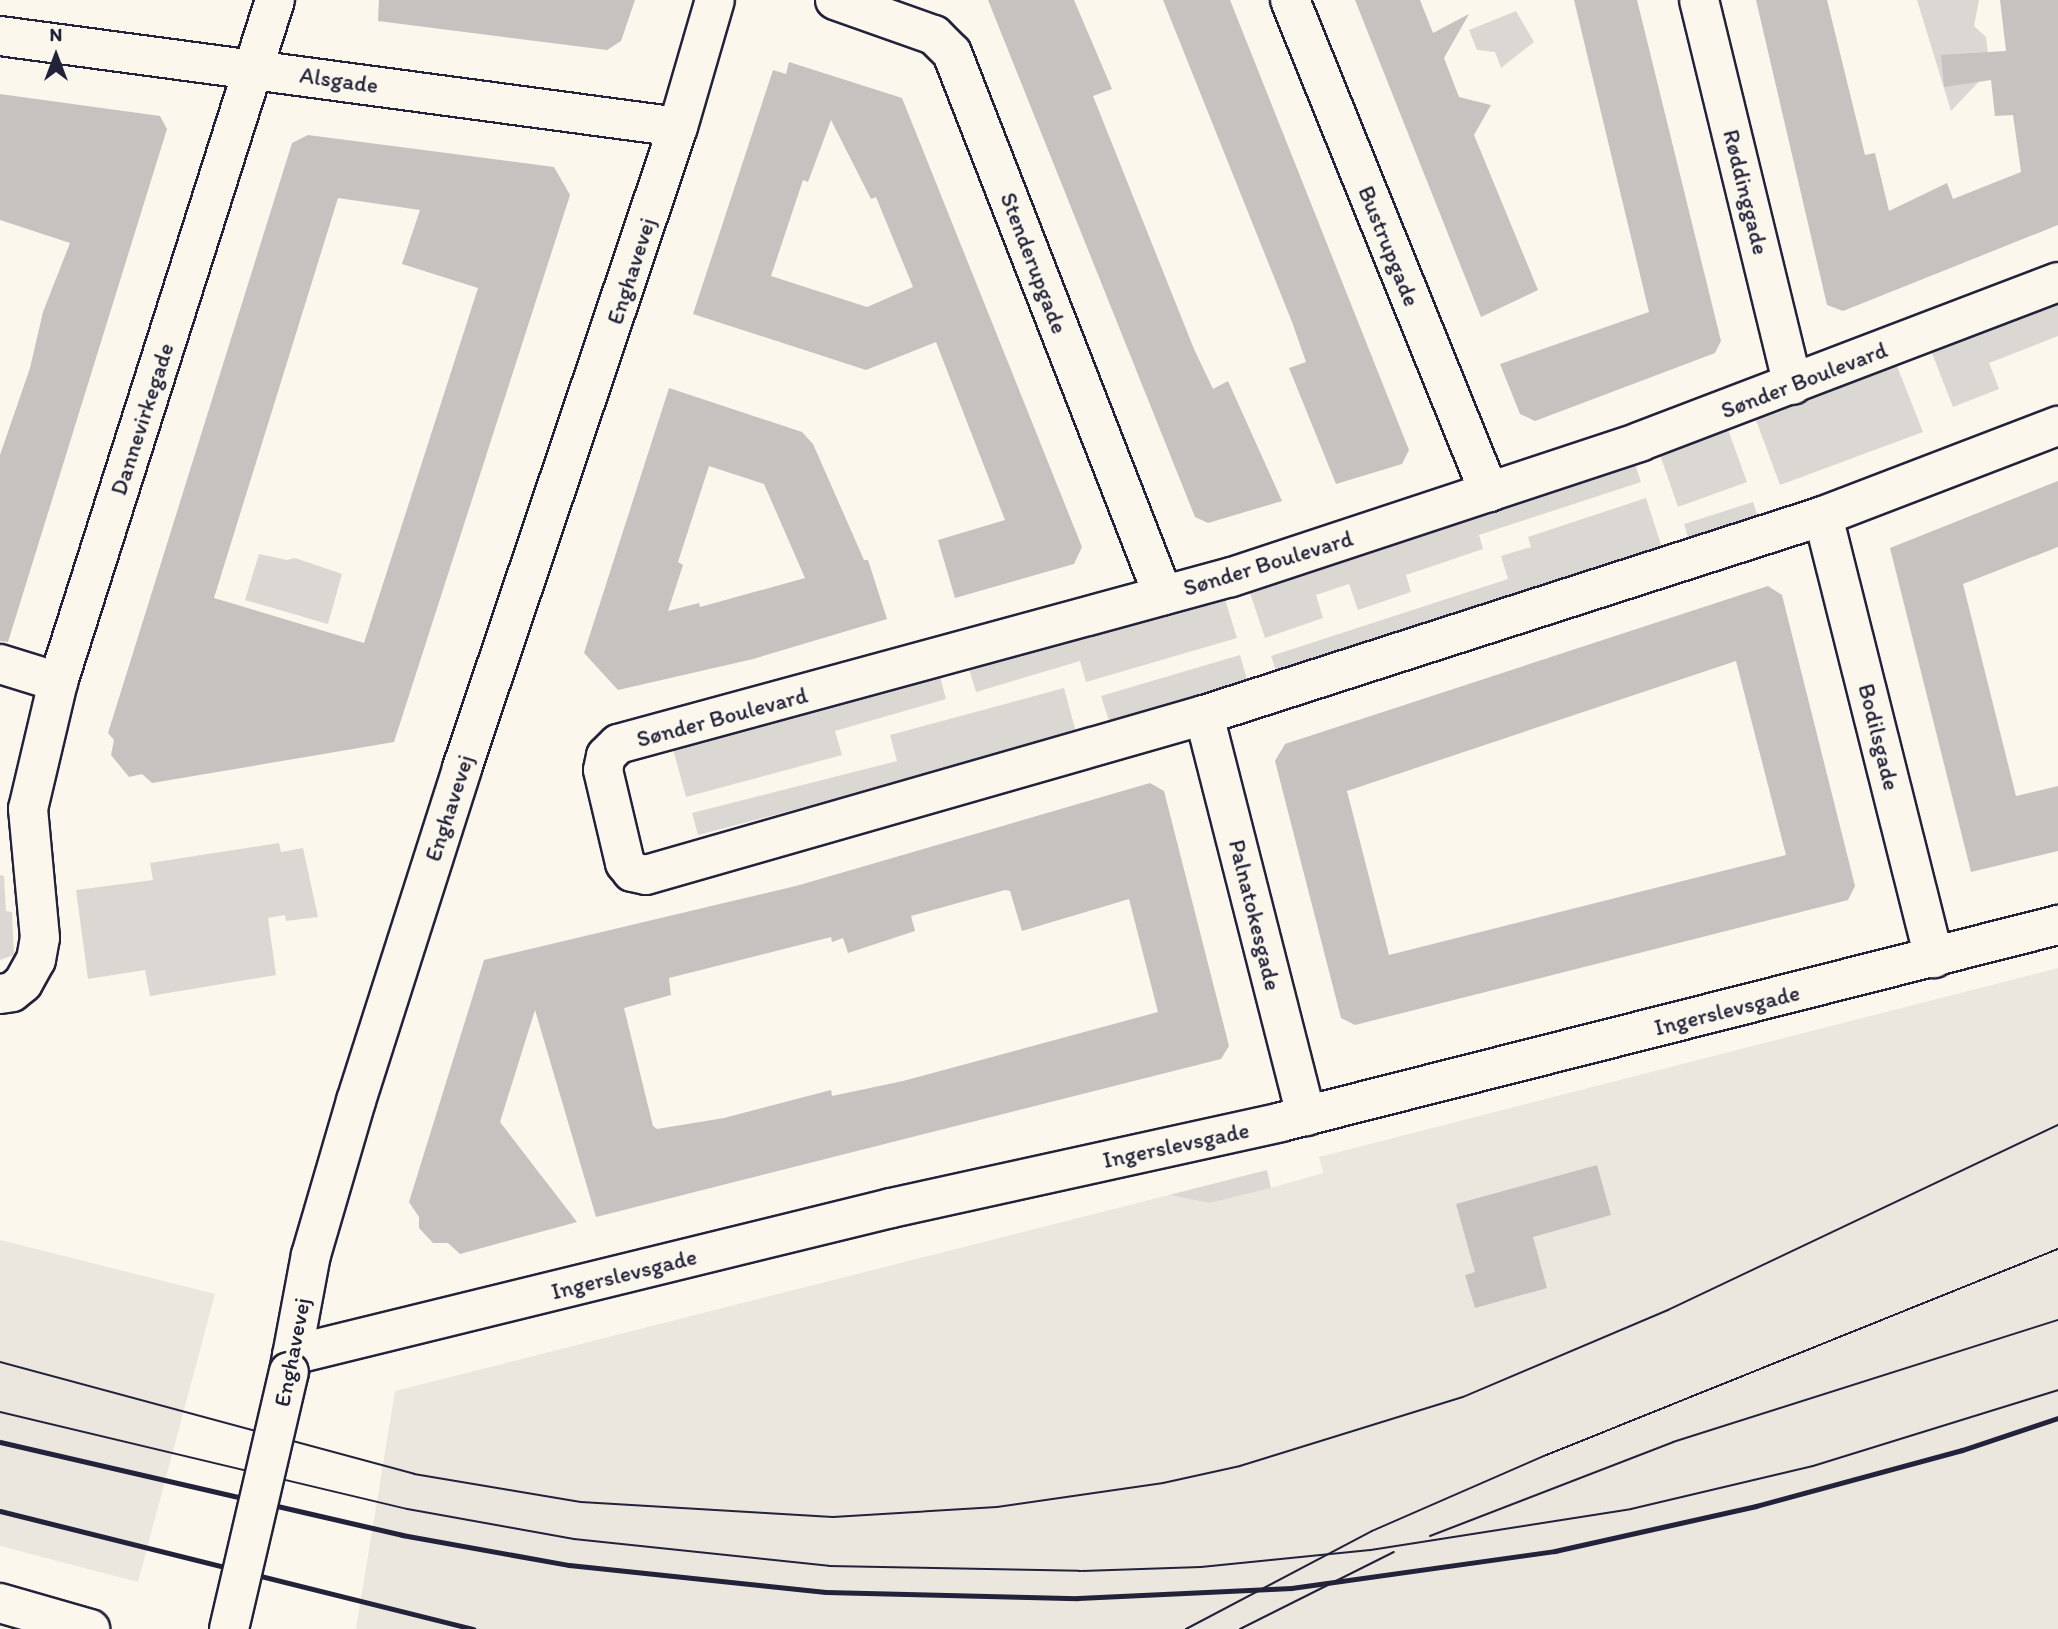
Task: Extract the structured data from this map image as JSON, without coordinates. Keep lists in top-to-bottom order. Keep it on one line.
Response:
{"streets":{"street":["Alsgade","Røddinggade","Bustrupgade","Stenderupgade","Enghavevej","Sønder Boulevard","Dannevirkegade","Bodilsgade","Palnatokesgade","Ingerslevsgade"]},"crossings":[["Alsgade","Enghavevej"],["Alsgade","Dannevirkegade"],["Røddinggade","Sønder Boulevard"],["Bustrupgade","Sønder Boulevard"],["Stenderupgade","Sønder Boulevard"],["Enghavevej","Ingerslevsgade"],["Sønder Boulevard","Bodilsgade"],["Sønder Boulevard","Palnatokesgade"],["Bodilsgade","Ingerslevsgade"],["Palnatokesgade","Ingerslevsgade"]],"north":"top"}
